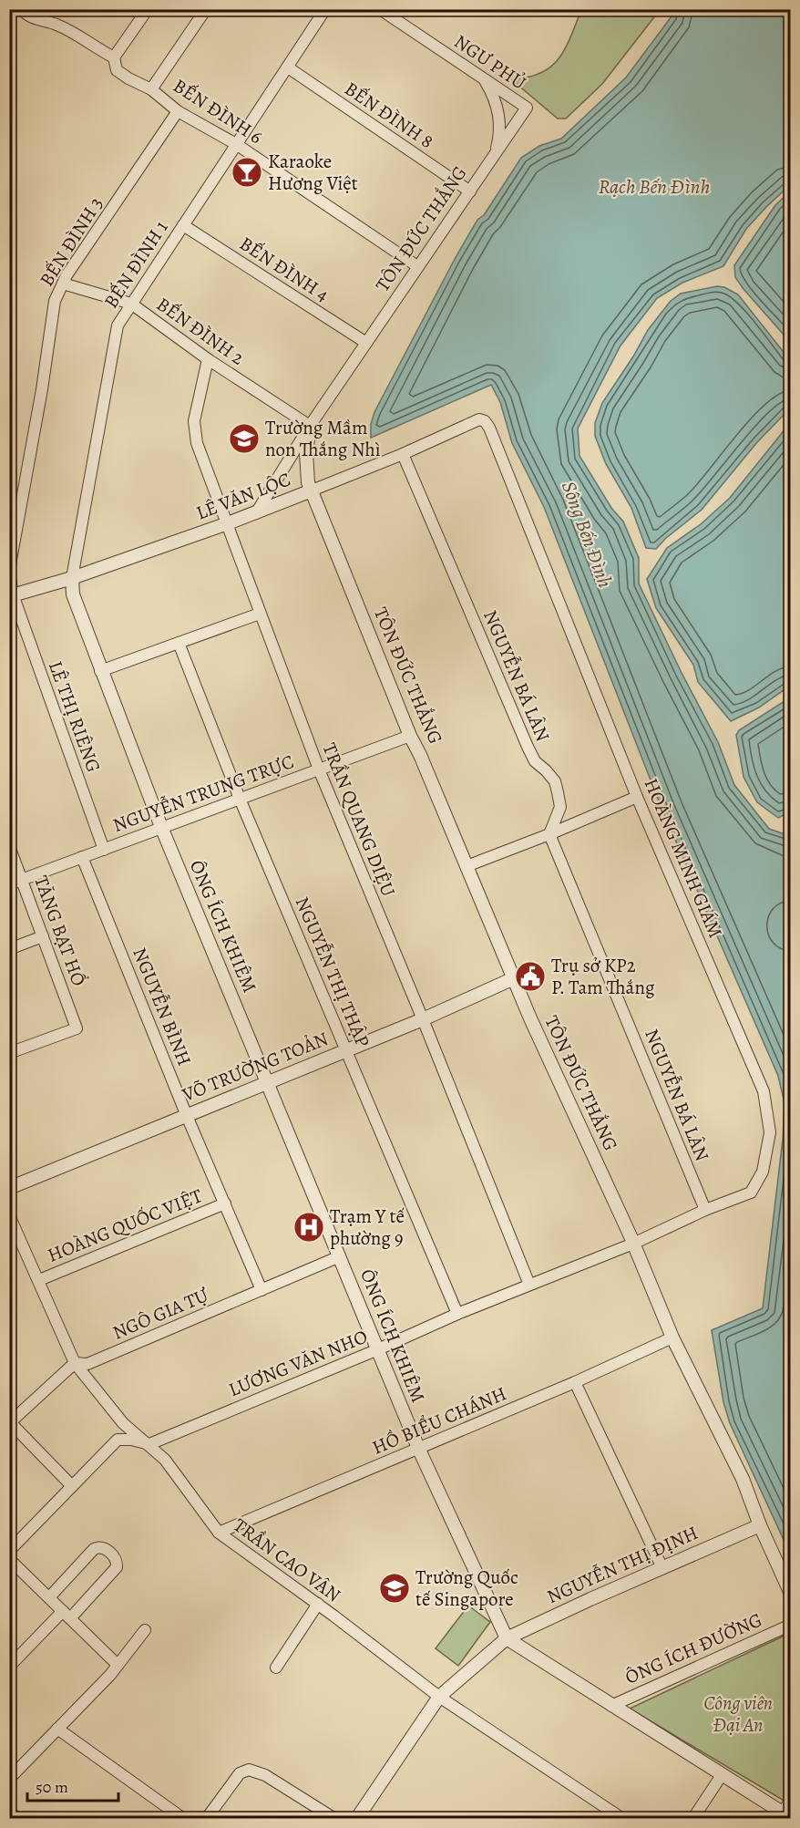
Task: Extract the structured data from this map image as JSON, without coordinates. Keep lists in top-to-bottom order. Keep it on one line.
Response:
{"streets":{"street":["NGƯ PHỦ","BẾN ĐÌNH 6","BẾN ĐÌNH 8","TÔN ĐỨC THẮNG","BẾN ĐÌNH 3","BẾN ĐÌNH 1","BẾN ĐÌNH 4","BẾN ĐÌNH 2","LÊ VĂN LỘC","NGUYỄN BÁ LÂN","LÊ THỊ RIÊNG","NGUYỄN TRUNG TRỰC","TRẦN QUANG DIỆU","HOÀNG MINH GIÁM","ÔNG ÍCH KHIÊM","TĂNG BẠT HỔ","NGUYỄN THỊ THẬP","NGUYỄN BÌNH","VÕ TRƯỜNG TOẢN","HOÀNG QUỐC VIỆT","NGÔ GIA TỰ","LƯƠNG VĂN NHO","HỒ BIỂU CHÁNH","TRẦN CAO VÂN","NGUYỄN THỊ ĐỊNH","ÔNG ÍCH ĐƯỜNG"]},"crossings":[["NGƯ PHỦ","TÔN ĐỨC THẮNG"],["BẾN ĐÌNH 6","TÔN ĐỨC THẮNG"],["BẾN ĐÌNH 6","BẾN ĐÌNH 3"],["BẾN ĐÌNH 6","BẾN ĐÌNH 1"],["BẾN ĐÌNH 8","TÔN ĐỨC THẮNG"],["BẾN ĐÌNH 8","BẾN ĐÌNH 1"],["TÔN ĐỨC THẮNG","BẾN ĐÌNH 4"],["TÔN ĐỨC THẮNG","BẾN ĐÌNH 2"],["TÔN ĐỨC THẮNG","LÊ VĂN LỘC"],["TÔN ĐỨC THẮNG","NGUYỄN TRUNG TRỰC"],["TÔN ĐỨC THẮNG","HOÀNG MINH GIÁM"],["TÔN ĐỨC THẮNG","VÕ TRƯỜNG TOẢN"],["TÔN ĐỨC THẮNG","LƯƠNG VĂN NHO"],["TÔN ĐỨC THẮNG","HỒ BIỂU CHÁNH"],["TÔN ĐỨC THẮNG","NGUYỄN THỊ ĐỊNH"],["BẾN ĐÌNH 3","BẾN ĐÌNH 2"],["BẾN ĐÌNH 3","LÊ VĂN LỘC"],["BẾN ĐÌNH 3","LÊ THỊ RIÊNG"],["BẾN ĐÌNH 1","BẾN ĐÌNH 4"],["BẾN ĐÌNH 1","BẾN ĐÌNH 2"],["BẾN ĐÌNH 1","LÊ VĂN LỘC"],["BẾN ĐÌNH 1","ÔNG ÍCH KHIÊM"],["BẾN ĐÌNH 2","TRẦN QUANG DIỆU"],["LÊ VĂN LỘC","NGUYỄN BÁ LÂN"],["LÊ VĂN LỘC","LÊ THỊ RIÊNG"],["LÊ VĂN LỘC","TRẦN QUANG DIỆU"],["LÊ VĂN LỘC","HOÀNG MINH GIÁM"],["LÊ VĂN LỘC","ÔNG ÍCH KHIÊM"],["NGUYỄN BÁ LÂN","HOÀNG MINH GIÁM"],["LÊ THỊ RIÊNG","NGUYỄN TRUNG TRỰC"],["NGUYỄN TRUNG TRỰC","TRẦN QUANG DIỆU"],["NGUYỄN TRUNG TRỰC","ÔNG ÍCH KHIÊM"],["NGUYỄN TRUNG TRỰC","TĂNG BẠT HỔ"],["NGUYỄN TRUNG TRỰC","NGUYỄN THỊ THẬP"],["NGUYỄN TRUNG TRỰC","NGUYỄN BÌNH"],["TRẦN QUANG DIỆU","VÕ TRƯỜNG TOẢN"],["TRẦN QUANG DIỆU","LƯƠNG VĂN NHO"],["HOÀNG MINH GIÁM","LƯƠNG VĂN NHO"],["ÔNG ÍCH KHIÊM","VÕ TRƯỜNG TOẢN"],["ÔNG ÍCH KHIÊM","NGÔ GIA TỰ"],["ÔNG ÍCH KHIÊM","LƯƠNG VĂN NHO"],["ÔNG ÍCH KHIÊM","HỒ BIỂU CHÁNH"],["ÔNG ÍCH KHIÊM","NGUYỄN THỊ ĐỊNH"],["NGUYỄN THỊ THẬP","VÕ TRƯỜNG TOẢN"],["NGUYỄN THỊ THẬP","LƯƠNG VĂN NHO"],["NGUYỄN BÌNH","VÕ TRƯỜNG TOẢN"],["NGUYỄN BÌNH","HOÀNG QUỐC VIỆT"],["NGUYỄN BÌNH","NGÔ GIA TỰ"],["HOÀNG QUỐC VIỆT","TRẦN CAO VÂN"],["NGÔ GIA TỰ","TRẦN CAO VÂN"],["LƯƠNG VĂN NHO","TRẦN CAO VÂN"],["HỒ BIỂU CHÁNH","TRẦN CAO VÂN"],["TRẦN CAO VÂN","NGUYỄN THỊ ĐỊNH"]],"water":["Rạch Bến Đình","Sông Bến Đình"],"parks":["Công viên Đại An"],"places":{"bar":["Karaoke Hương Việt"],"school or university":["Trường Mầm non Thắng Nhì","Trường Quốc tế Singapore"],"public building":["Trụ sở KP2 P. Tam Thắng"],"hospital":["Trạm Y tế phường 9"]},"scale_bar":"50 m"}
